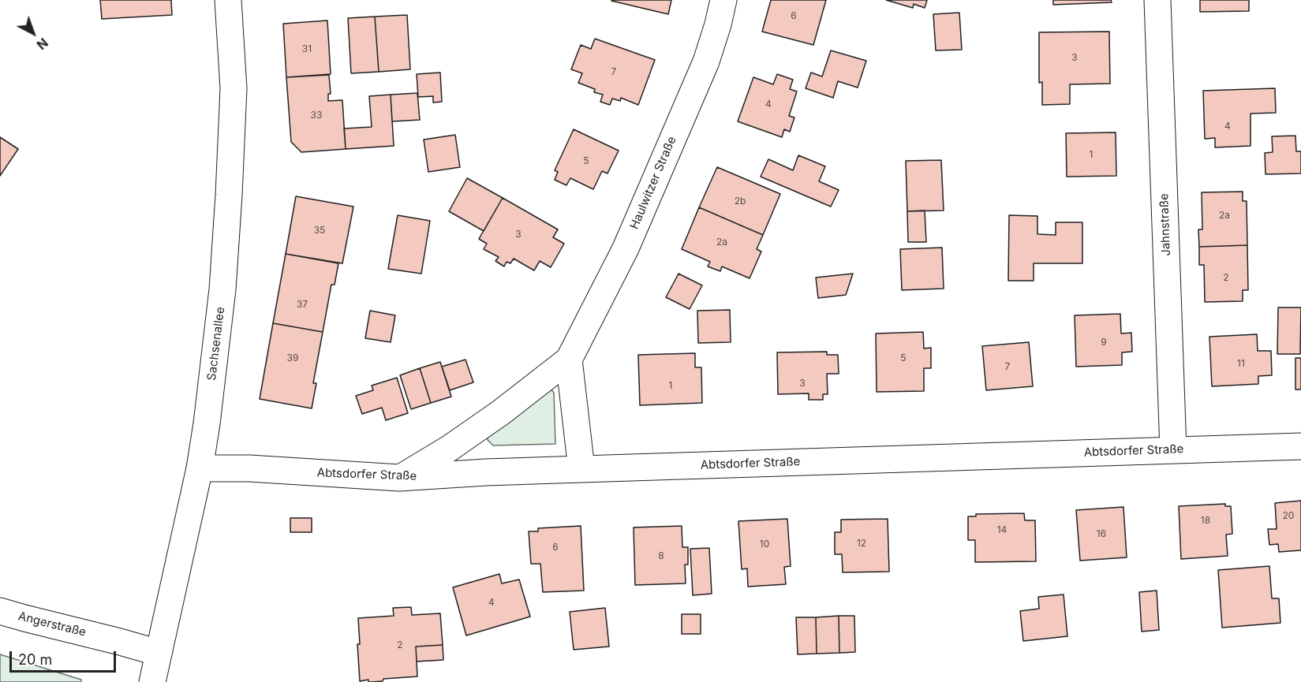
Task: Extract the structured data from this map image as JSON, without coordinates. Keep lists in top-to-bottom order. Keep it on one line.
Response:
{"streets":{"street":["Haulwitzer Straße","Jahnstraße","Sachsenallee","Abtsdorfer Straße","Angerstraße"]},"crossings":[["Haulwitzer Straße","Abtsdorfer Straße"],["Jahnstraße","Abtsdorfer Straße"],["Sachsenallee","Abtsdorfer Straße"],["Sachsenallee","Angerstraße"]],"house_numbers":["6","31","3","7","4","33","4","1","5","2b","2a","35","3","2a","2","37","9","39","5","11","7","3","1","20","18","14","16","12","10","6","8","4","2"],"scale_bar":"20 m","north":"bottom right"}
